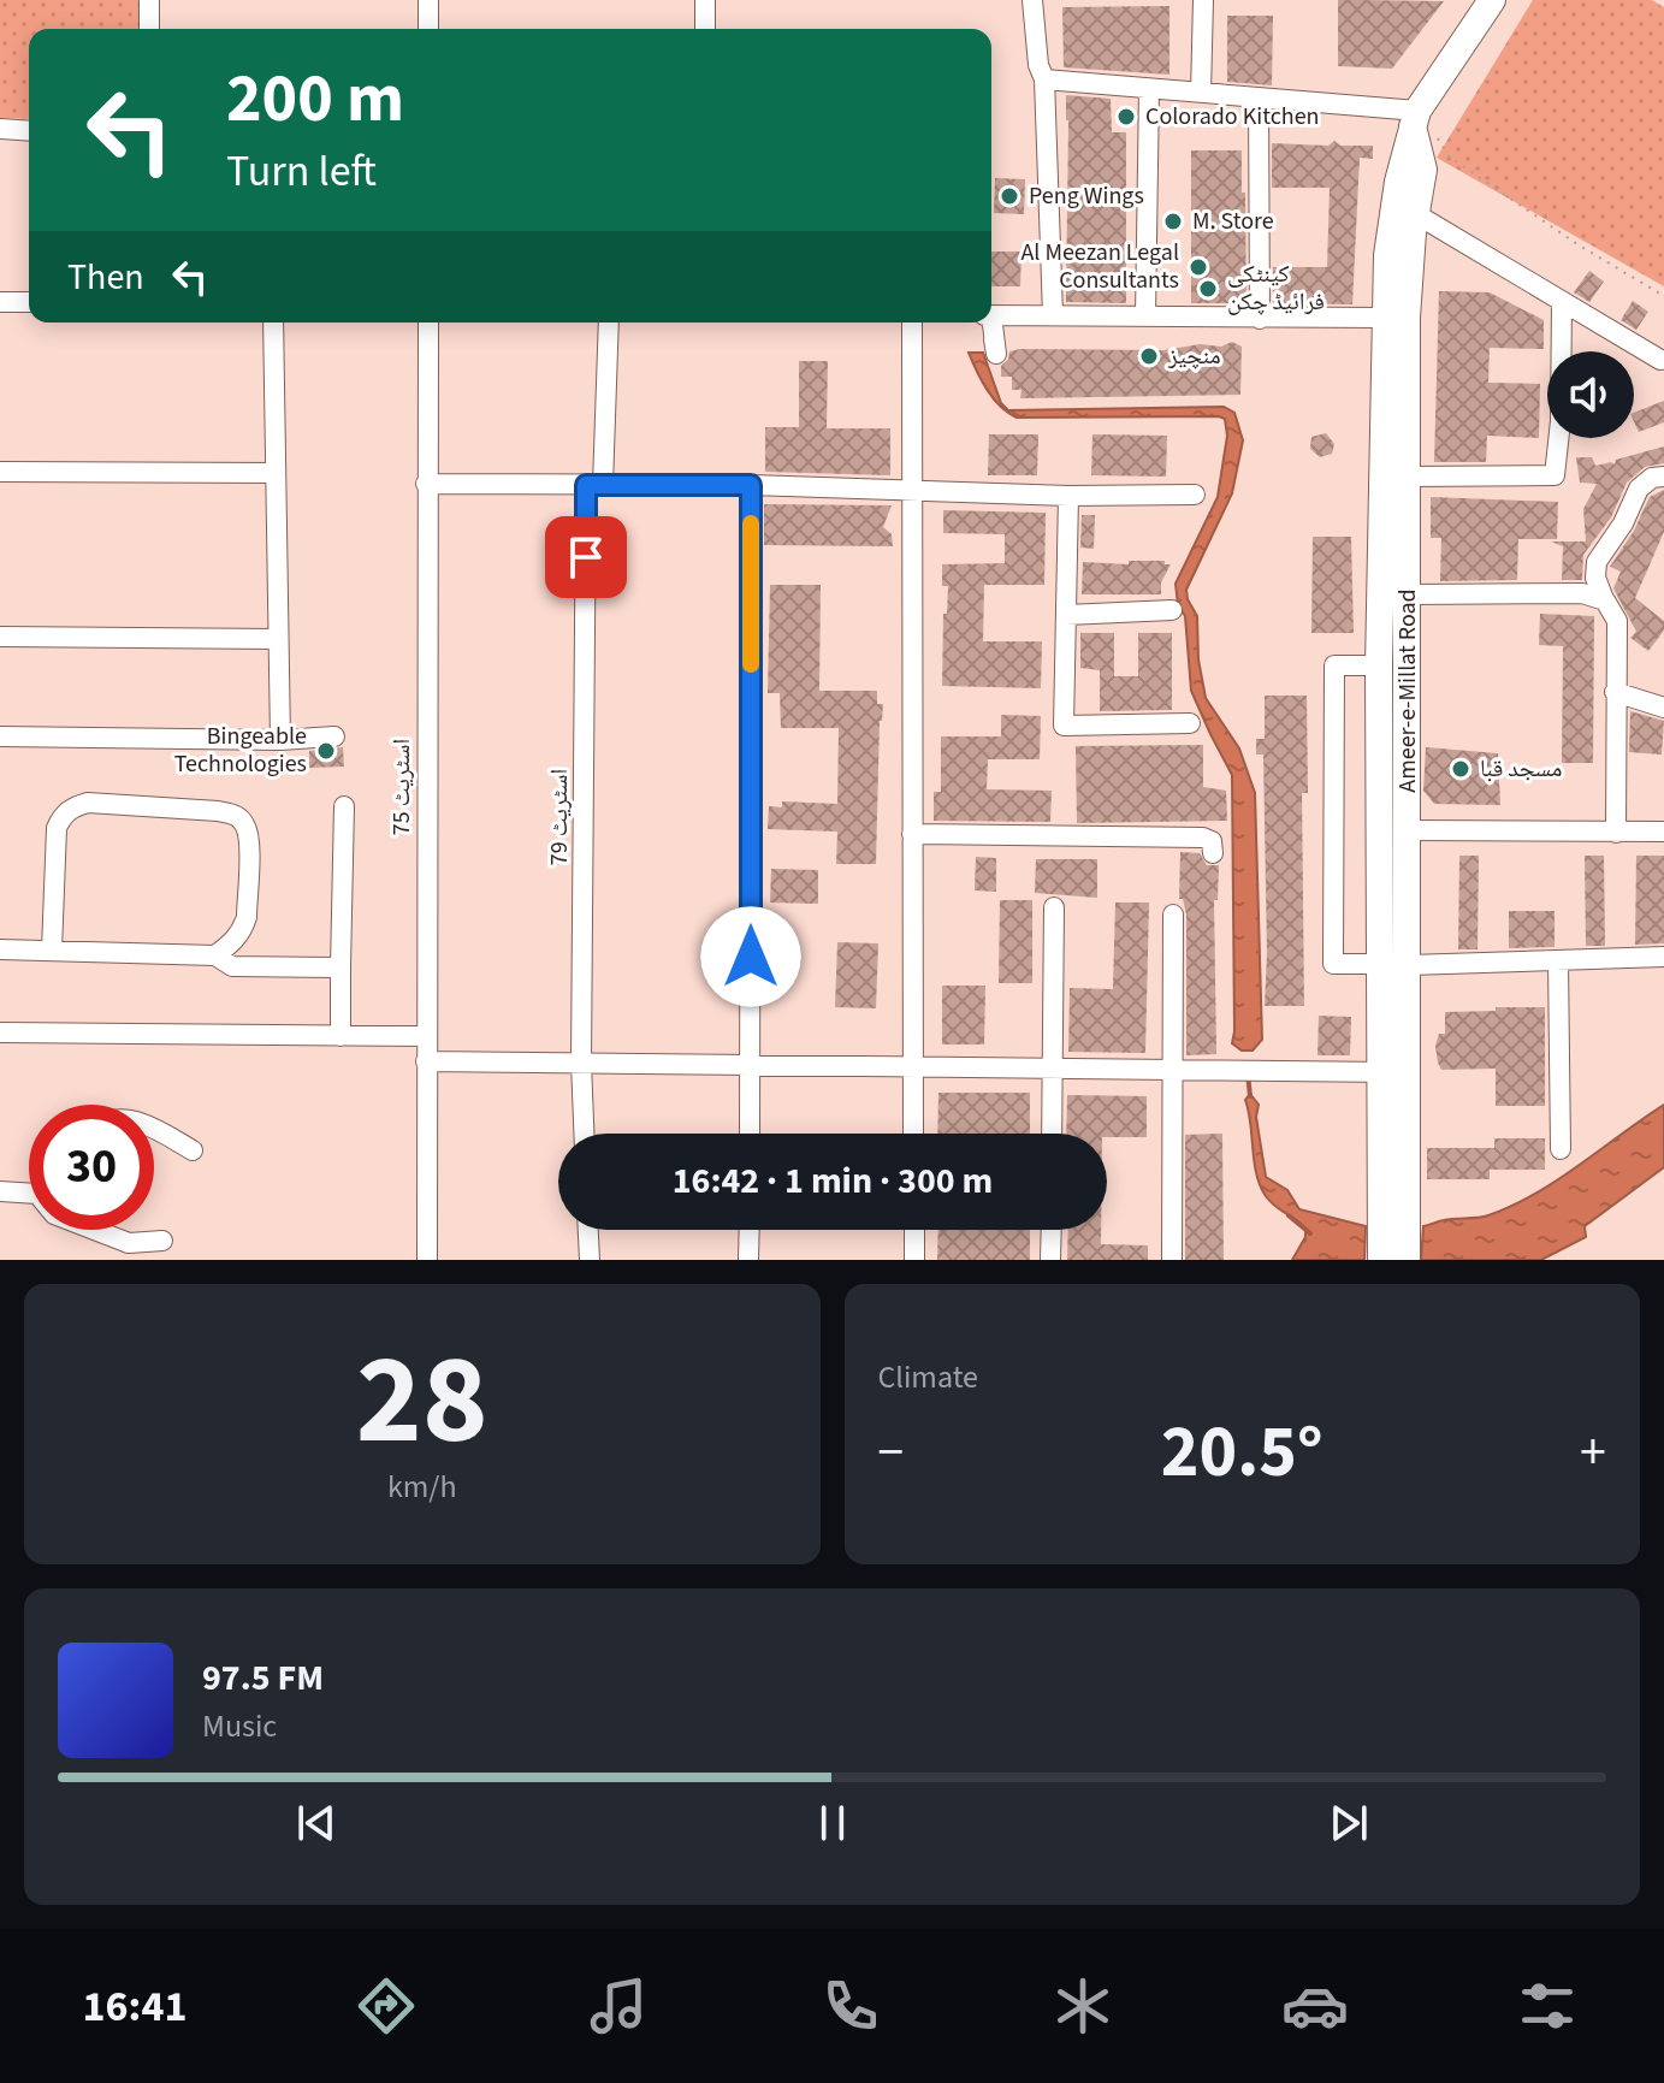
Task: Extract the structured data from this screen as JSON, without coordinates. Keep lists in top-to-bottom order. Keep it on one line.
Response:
{"streets":{"main road":["Ameer-e-Millat Road"],"street":["اسٹریٹ 75","اسٹریٹ 79"]},"places":["Colorado Kitchen","Peng Wings","M. Store","Al Meezan Legal Consultants","کینٹکی فرائیڈ چکن","منچیز","Bingeable Technologies","مسجد قبا"],"page":{"turn":["200 m","Turn left"],"then":"Then","limit":"30","trip":"16:42 · 1 min · 300 m","tile":[["28","km/h"],"Climate"],"heat":["−","20.5°","+"],"song":["97.5 FM","Music"],"tabs":"16:41"}}
